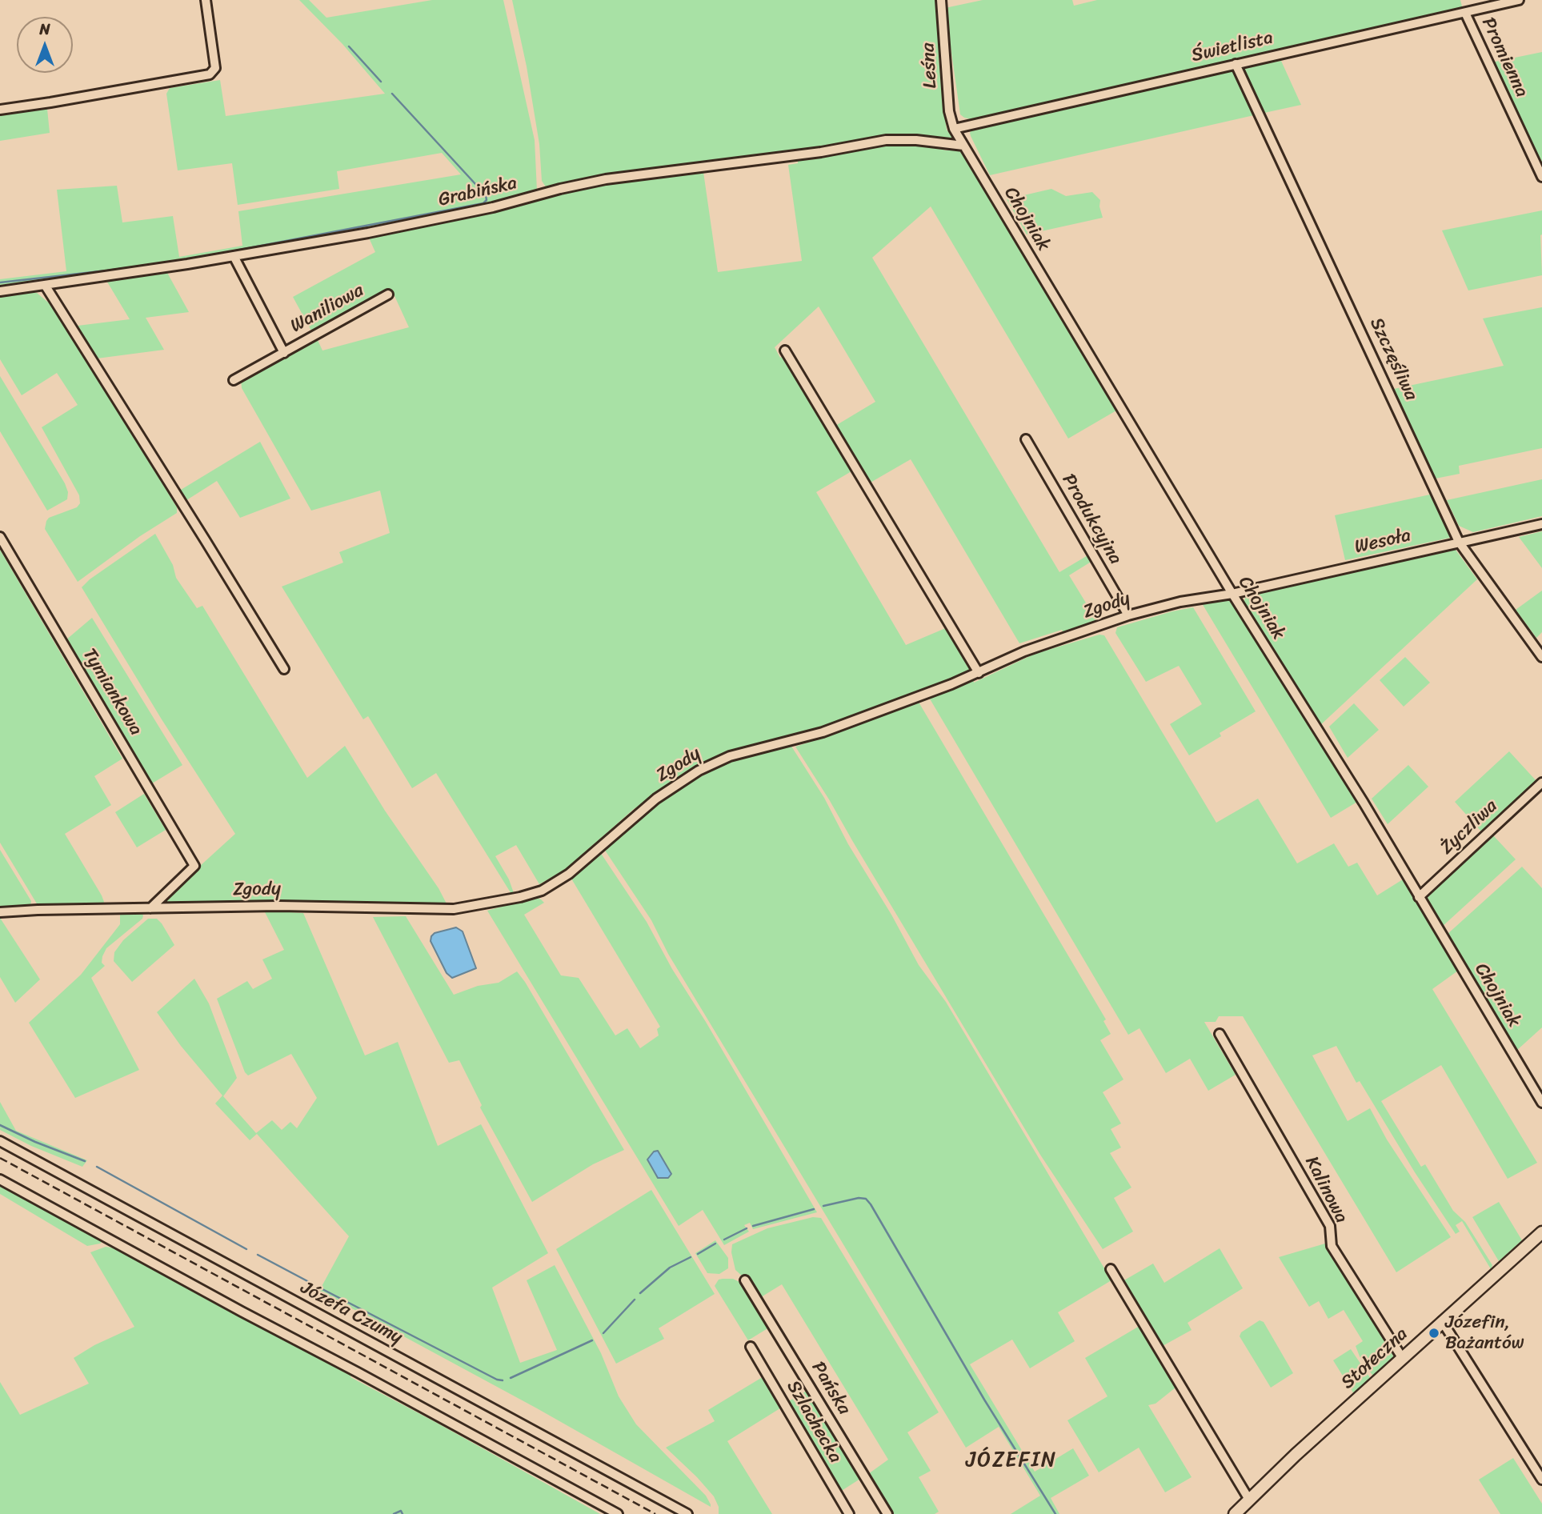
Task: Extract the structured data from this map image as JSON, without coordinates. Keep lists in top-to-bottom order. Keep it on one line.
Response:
{"streets":{"street":["Świetlista","Promienna","Leśna","Grabińska","Chojniak","Waniliowa","Szczęśliwa","Produkcyjna","Wesoła","Zgody","Tymiankowa","Życzliwa","Kalinowa","Józefa Czumy","Stołeczna","Pańska","Szlachecka"]},"crossings":[["Świetlista","Promienna"],["Świetlista","Leśna"],["Świetlista","Chojniak"],["Świetlista","Szczęśliwa"],["Leśna","Chojniak"],["Grabińska","Chojniak"],["Grabińska","Waniliowa"],["Chojniak","Wesoła"],["Chojniak","Zgody"],["Chojniak","Życzliwa"],["Szczęśliwa","Wesoła"],["Produkcyjna","Zgody"],["Wesoła","Zgody"],["Zgody","Tymiankowa"],["Kalinowa","Stołeczna"]],"districts":["JÓZEFIN"],"places":["Józefin, Bażantów"],"north":"top"}
